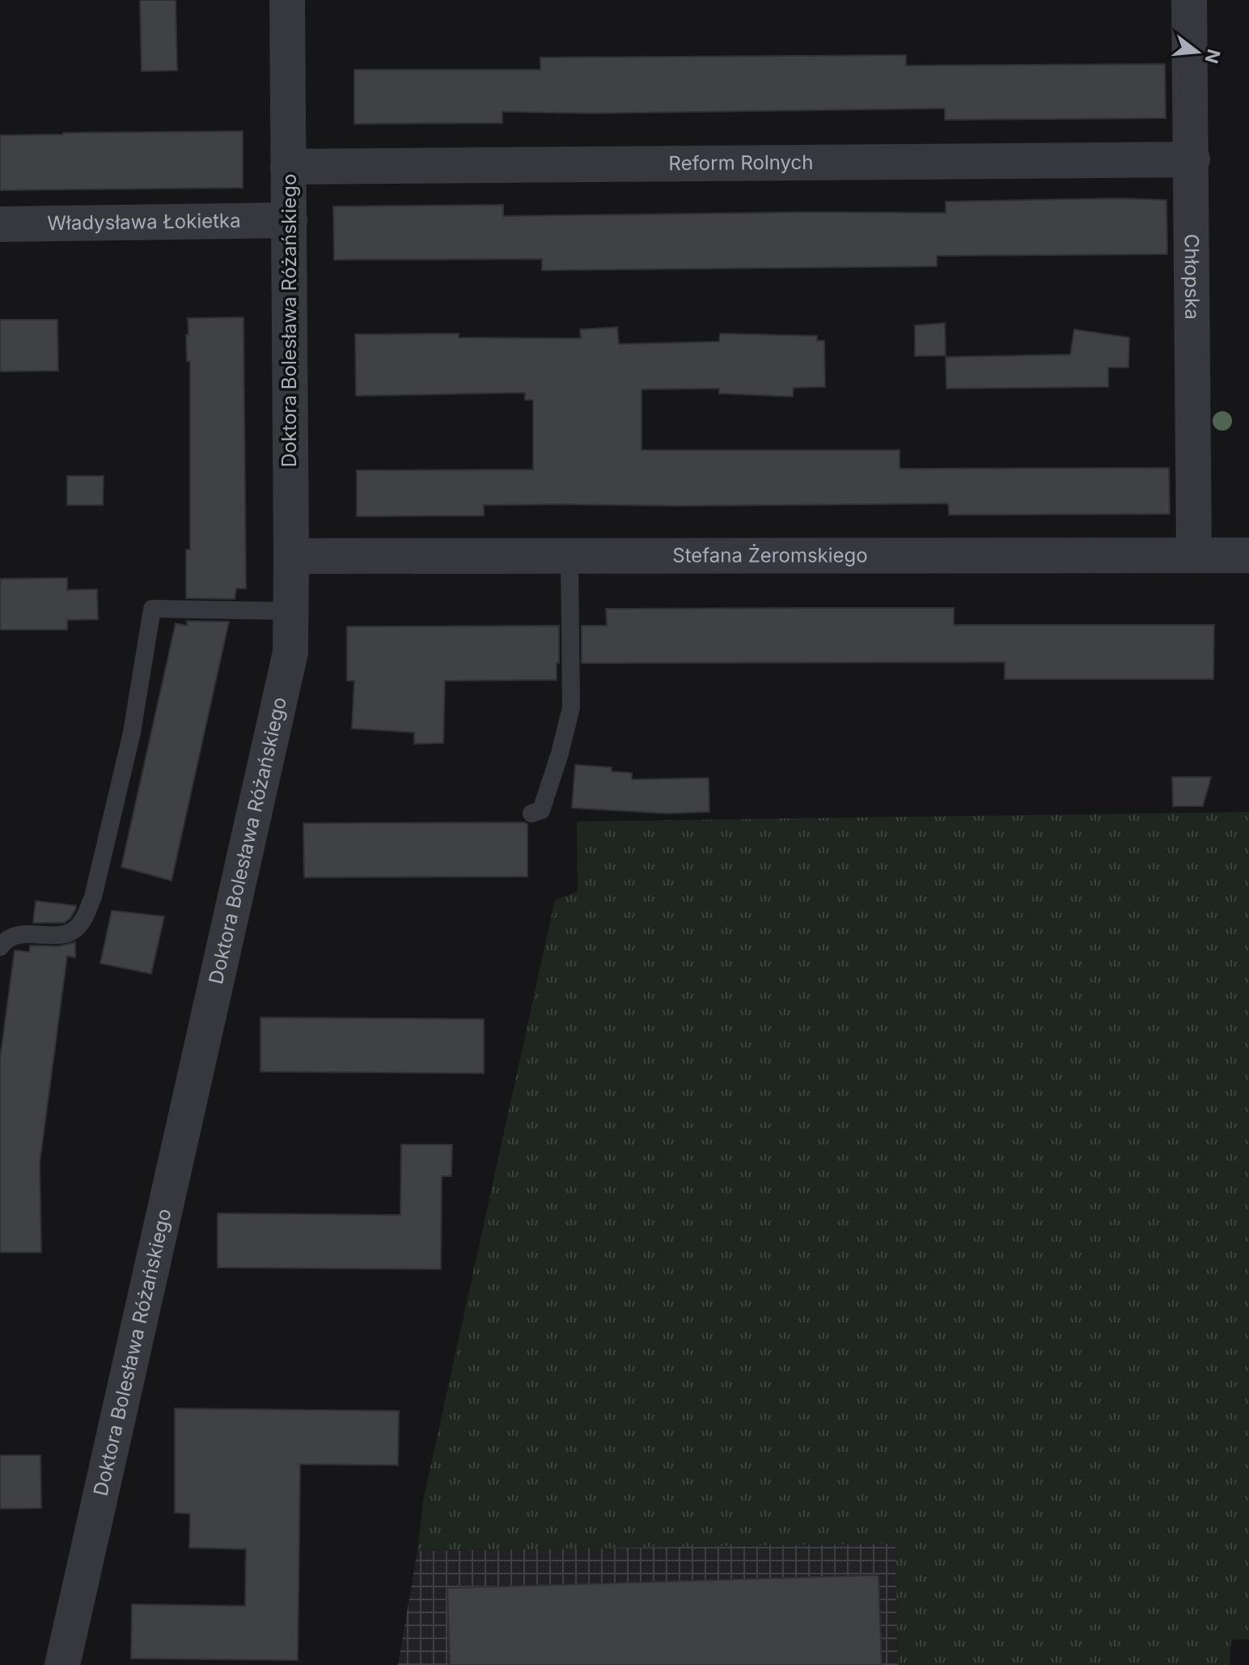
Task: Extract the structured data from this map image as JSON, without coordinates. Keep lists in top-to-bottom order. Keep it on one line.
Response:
{"streets":{"street":["Reform Rolnych","Władysława Łokietka","Chłopska","Doktora Bolesława Różańskiego","Stefana Żeromskiego"]},"crossings":[["Reform Rolnych","Chłopska"],["Reform Rolnych","Doktora Bolesława Różańskiego"],["Władysława Łokietka","Doktora Bolesława Różańskiego"],["Chłopska","Stefana Żeromskiego"],["Doktora Bolesława Różańskiego","Stefana Żeromskiego"]],"north":"right"}
